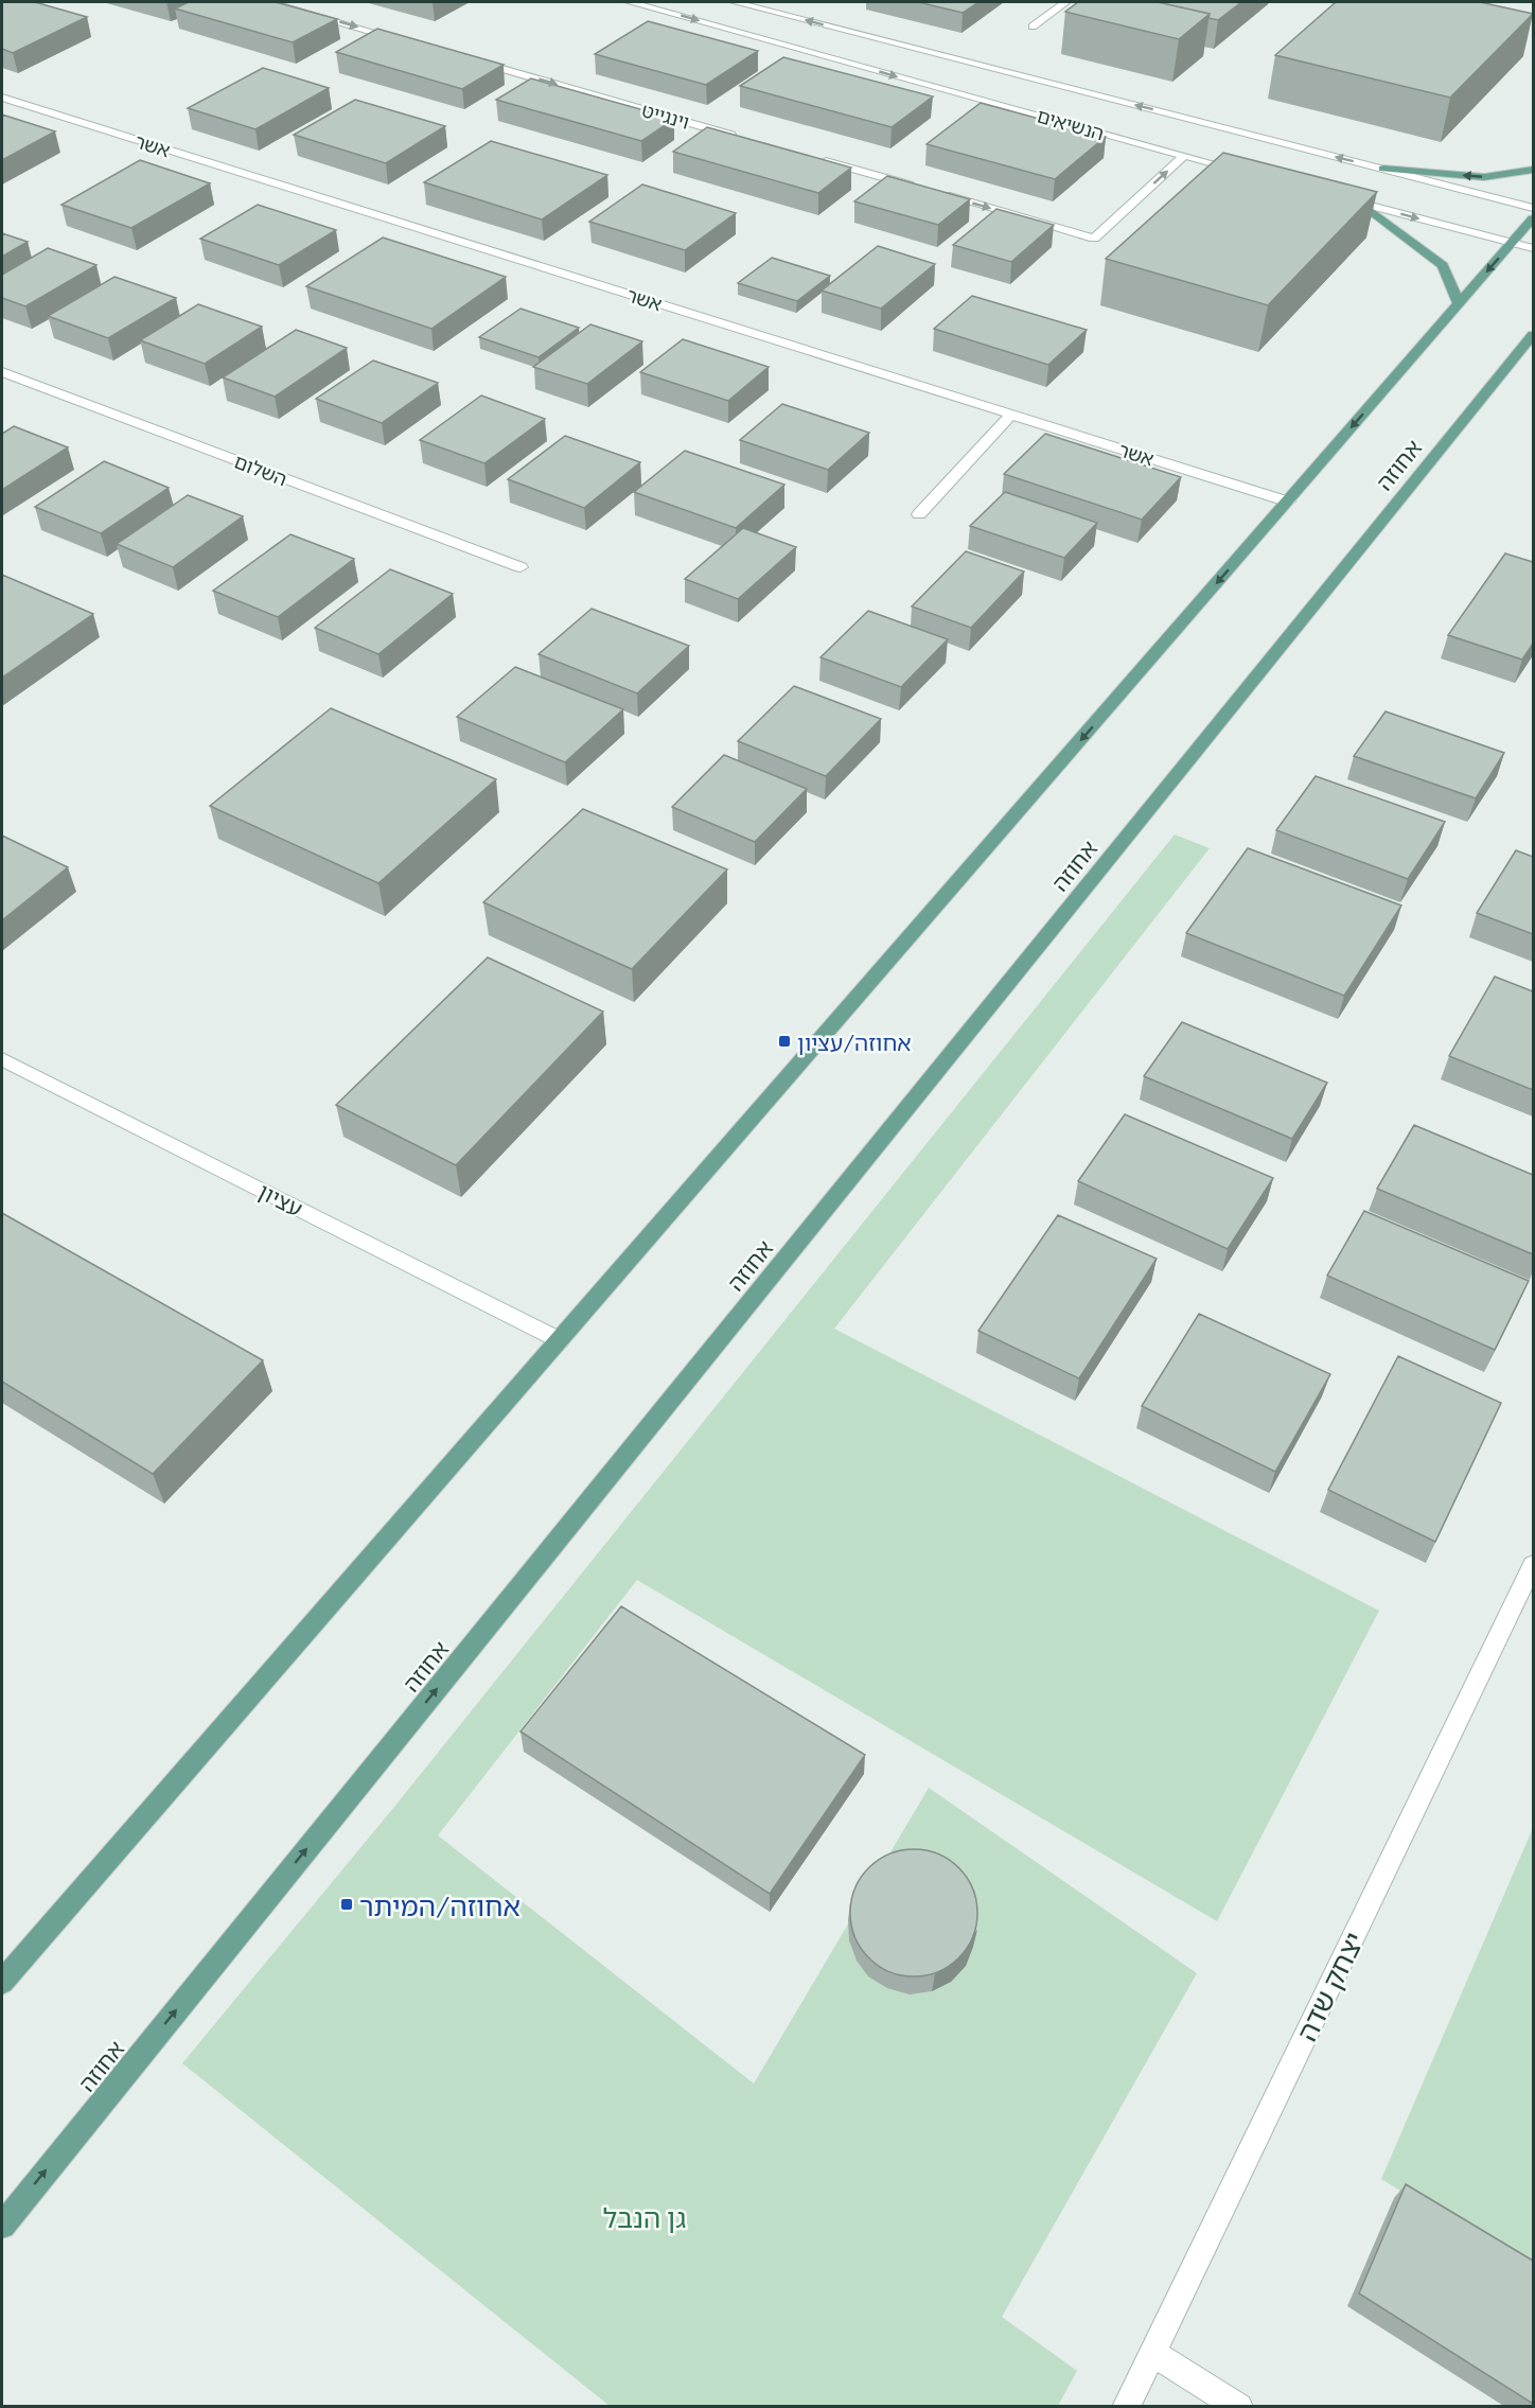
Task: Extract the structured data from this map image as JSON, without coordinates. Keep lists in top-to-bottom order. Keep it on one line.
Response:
{"streets":{"main road":["אחוזה"],"street":["וינגייט","הנשיאים","אשר","השלום","עציון","יצחק שדה"]},"one_way":["וינגייט"],"parks":["גן הנבל"],"places":{"transit":["אחוזה/עציון","אחוזה/המיתר"]}}
